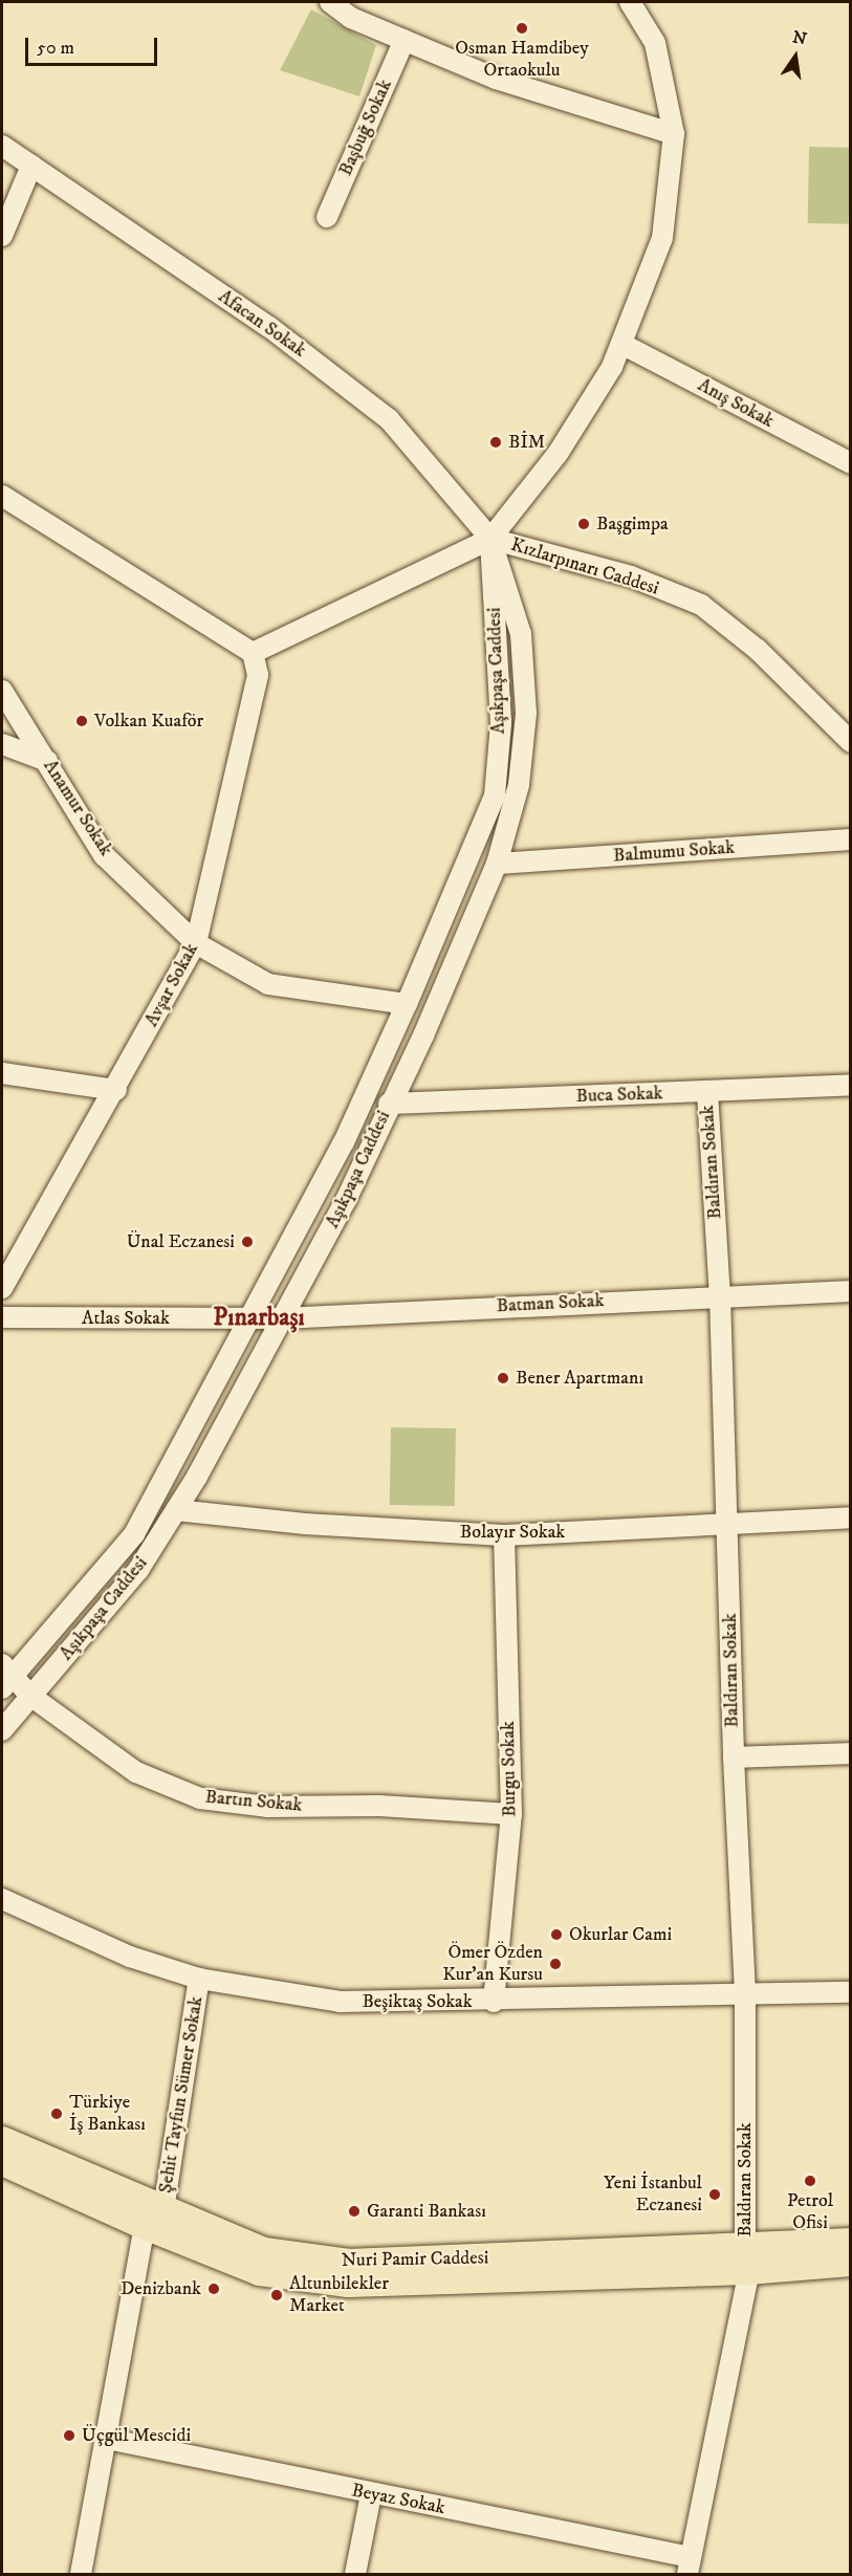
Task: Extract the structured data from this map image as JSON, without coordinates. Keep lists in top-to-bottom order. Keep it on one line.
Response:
{"streets":{"main road":["Nuri Pamir Caddesi"],"street":["Başbuğ Sokak","Afacan Sokak","Anış Sokak","Kızlarpınarı Caddesi","Aşıkpaşa Caddesi","Anamur Sokak","Balmumu Sokak","Avşar Sokak","Buca Sokak","Baldıran Sokak","Batman Sokak","Atlas Sokak","Bolayır Sokak","Burgu Sokak","Bartın Sokak","Beşiktaş Sokak","Şehit Tayfun Sümer Sokak","Beyaz Sokak"]},"crossings":[["Afacan Sokak","Kızlarpınarı Caddesi"],["Afacan Sokak","Aşıkpaşa Caddesi"],["Kızlarpınarı Caddesi","Aşıkpaşa Caddesi"],["Aşıkpaşa Caddesi","Anamur Sokak"],["Aşıkpaşa Caddesi","Balmumu Sokak"],["Aşıkpaşa Caddesi","Buca Sokak"],["Aşıkpaşa Caddesi","Batman Sokak"],["Aşıkpaşa Caddesi","Atlas Sokak"],["Aşıkpaşa Caddesi","Bolayır Sokak"],["Aşıkpaşa Caddesi","Bartın Sokak"],["Anamur Sokak","Avşar Sokak"],["Buca Sokak","Baldıran Sokak"],["Baldıran Sokak","Batman Sokak"],["Baldıran Sokak","Bolayır Sokak"],["Baldıran Sokak","Beşiktaş Sokak"],["Baldıran Sokak","Nuri Pamir Caddesi"],["Baldıran Sokak","Beyaz Sokak"],["Batman Sokak","Atlas Sokak"],["Bolayır Sokak","Burgu Sokak"],["Burgu Sokak","Bartın Sokak"],["Burgu Sokak","Beşiktaş Sokak"],["Beşiktaş Sokak","Şehit Tayfun Sümer Sokak"],["Şehit Tayfun Sümer Sokak","Nuri Pamir Caddesi"],["Şehit Tayfun Sümer Sokak","Beyaz Sokak"]],"districts":["Pınarbaşı"],"places":["Osman Hamdibey Ortaokulu","BİM","Başgimpa","Volkan Kuaför","Ünal Eczanesi","Bener Apartmanı","Okurlar Cami","Ömer Özden Kur'an Kursu","Türkiye İş Bankası","Petrol Ofisi","Yeni İstanbul Eczanesi","Garanti Bankası","Denizbank","Altunbilekler Market","Üçgül Mescidi"],"scale_bar":"50 m","north":"top"}
